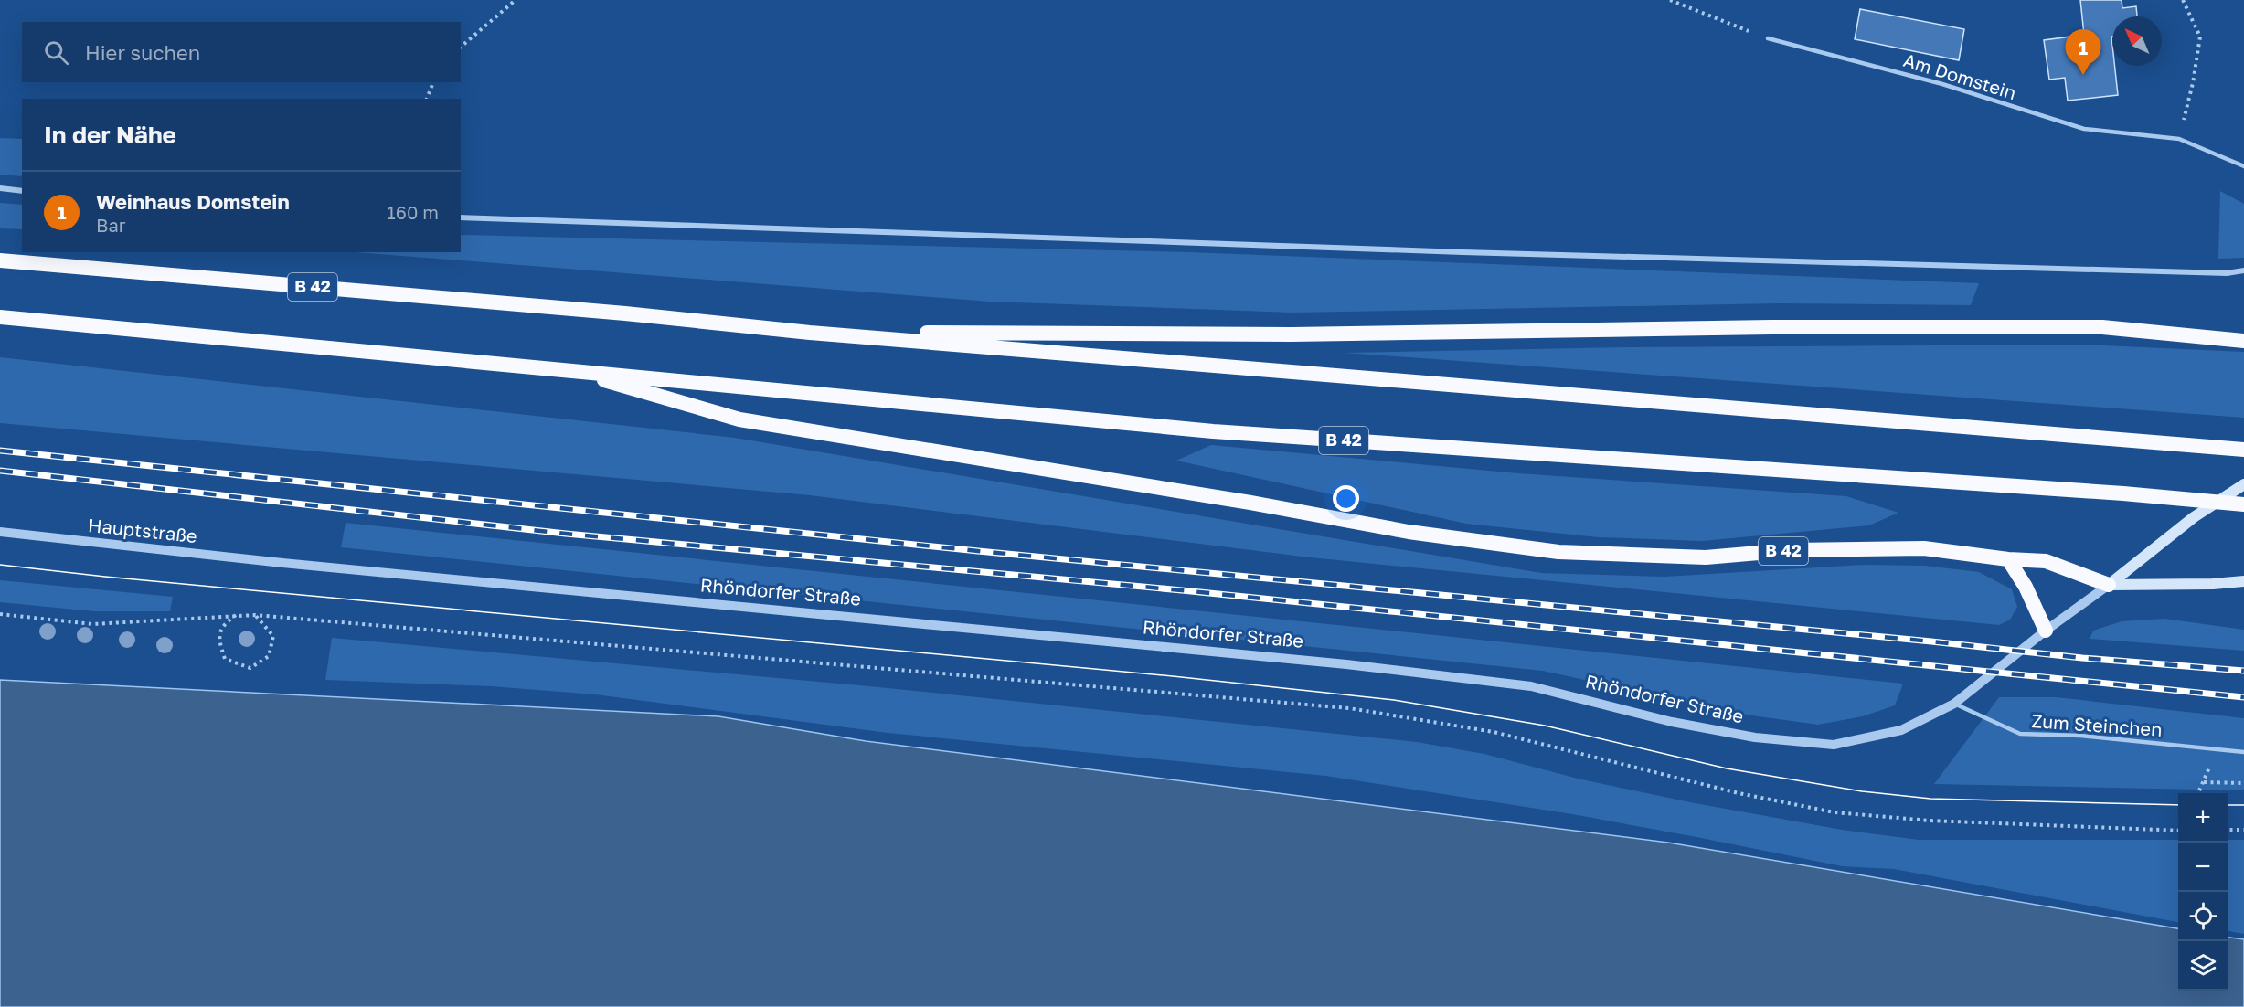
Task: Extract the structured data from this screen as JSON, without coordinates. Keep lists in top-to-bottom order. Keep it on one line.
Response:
{"streets":{"highway":["B 42"],"main road":["Rhöndorfer Straße"],"street":["Hauptstraße"],"lane":["Am Domstein","Zum Steinchen"]},"crossings":[["B 42","Rhöndorfer Straße"],["Hauptstraße","Rhöndorfer Straße"],["Rhöndorfer Straße","Zum Steinchen"]],"north":"top left","page":{"search":"Hier suchen","pins":"1","heading":"In der Nähe","list":[{"mark":"1","name":"Weinhaus Domstein","note":"Bar","value":"160 m"}],"map_buttons":["+","−"]}}
